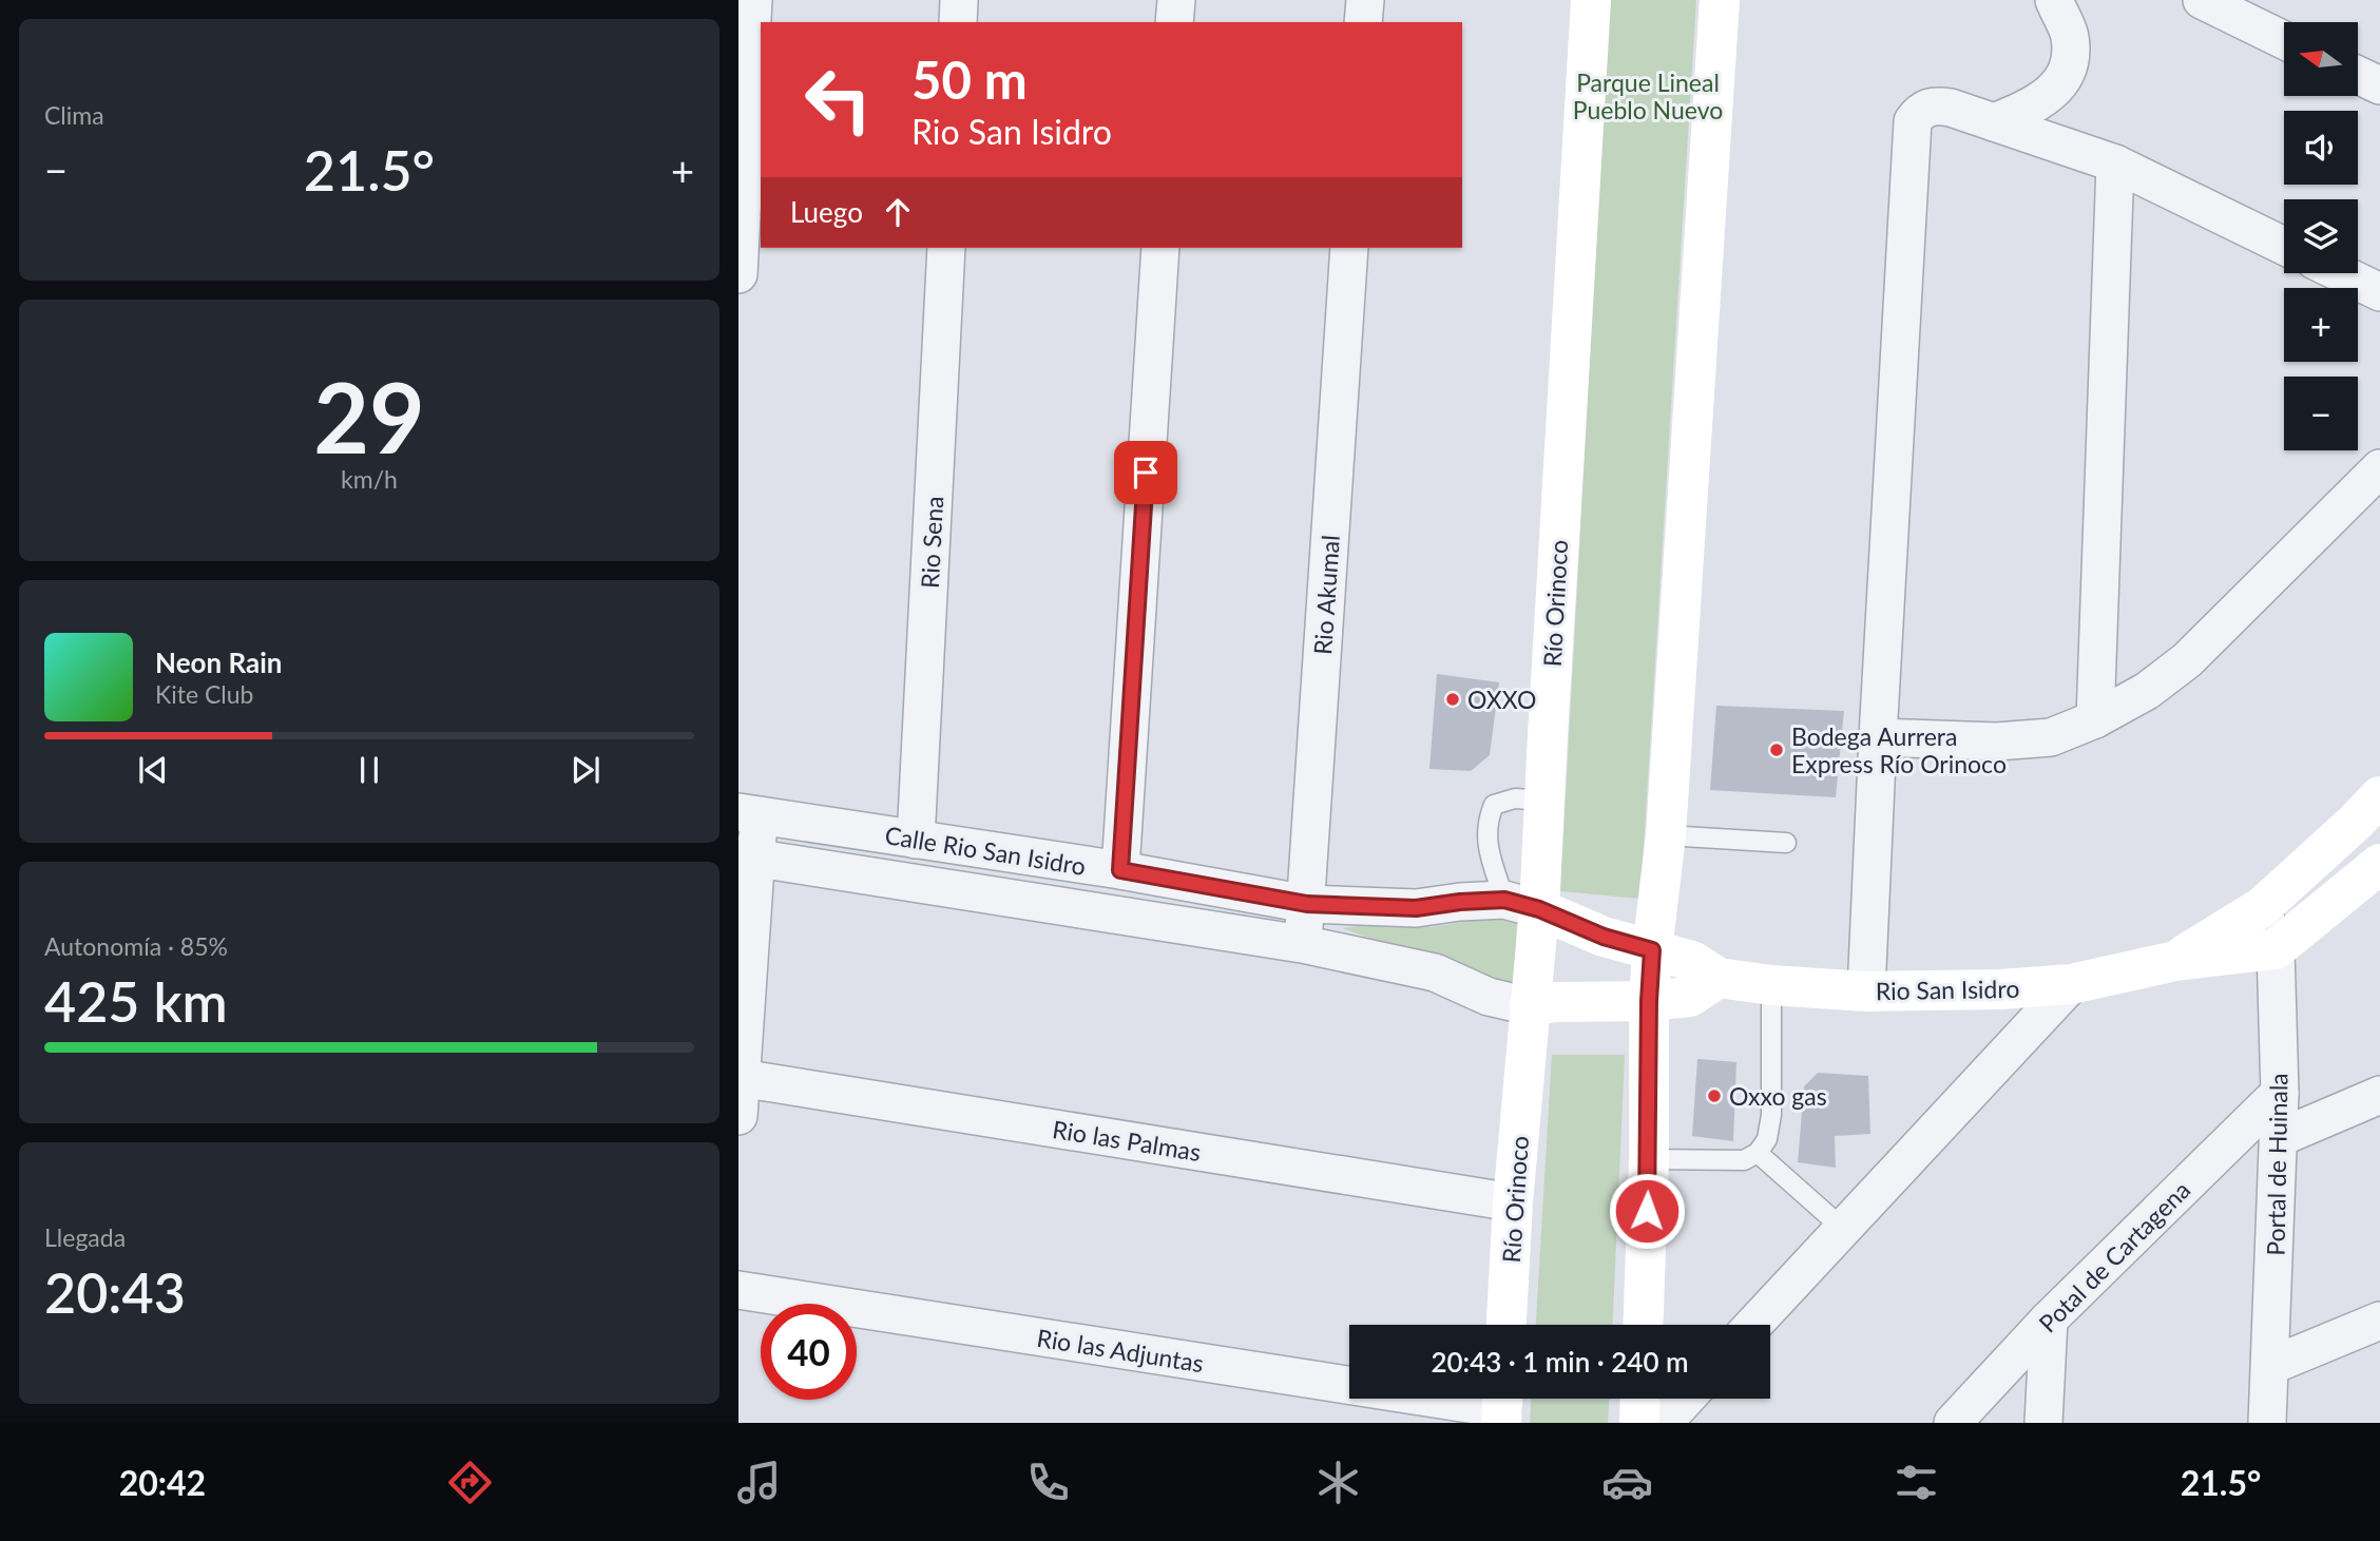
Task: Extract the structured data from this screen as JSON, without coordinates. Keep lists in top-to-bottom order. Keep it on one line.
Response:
{"streets":{"street":["Rio Sena","Rio Akumal","Río Orinoco","Calle Rio San Isidro","Rio San Isidro","Rio las Palmas","Portal de Huinala","Potal de Cartagena","Rio las Adjuntas"]},"crossings":[["Rio Sena","Calle Rio San Isidro"],["Rio Akumal","Calle Rio San Isidro"],["Río Orinoco","Calle Rio San Isidro"],["Río Orinoco","Rio San Isidro"],["Río Orinoco","Rio las Palmas"],["Calle Rio San Isidro","Rio San Isidro"],["Rio San Isidro","Portal de Huinala"],["Portal de Huinala","Potal de Cartagena"]],"parks":["Parque Lineal Pueblo Nuevo"],"places":["OXXO","Bodega Aurrera Express Río Orinoco","Oxxo gas"],"north":"left","page":{"tile":["Clima",["29","km/h"],["Autonomía · 85%","425 km"],["Llegada","20:43"]],"map_buttons":["+","−"],"turn":["50 m","Rio San Isidro"],"heat":["−","21.5°","+"],"then":"Luego","song":["Neon Rain","Kite Club"],"limit":"40","trip":"20:43 · 1 min · 240 m","tabs":["20:42","21.5°"]}}
